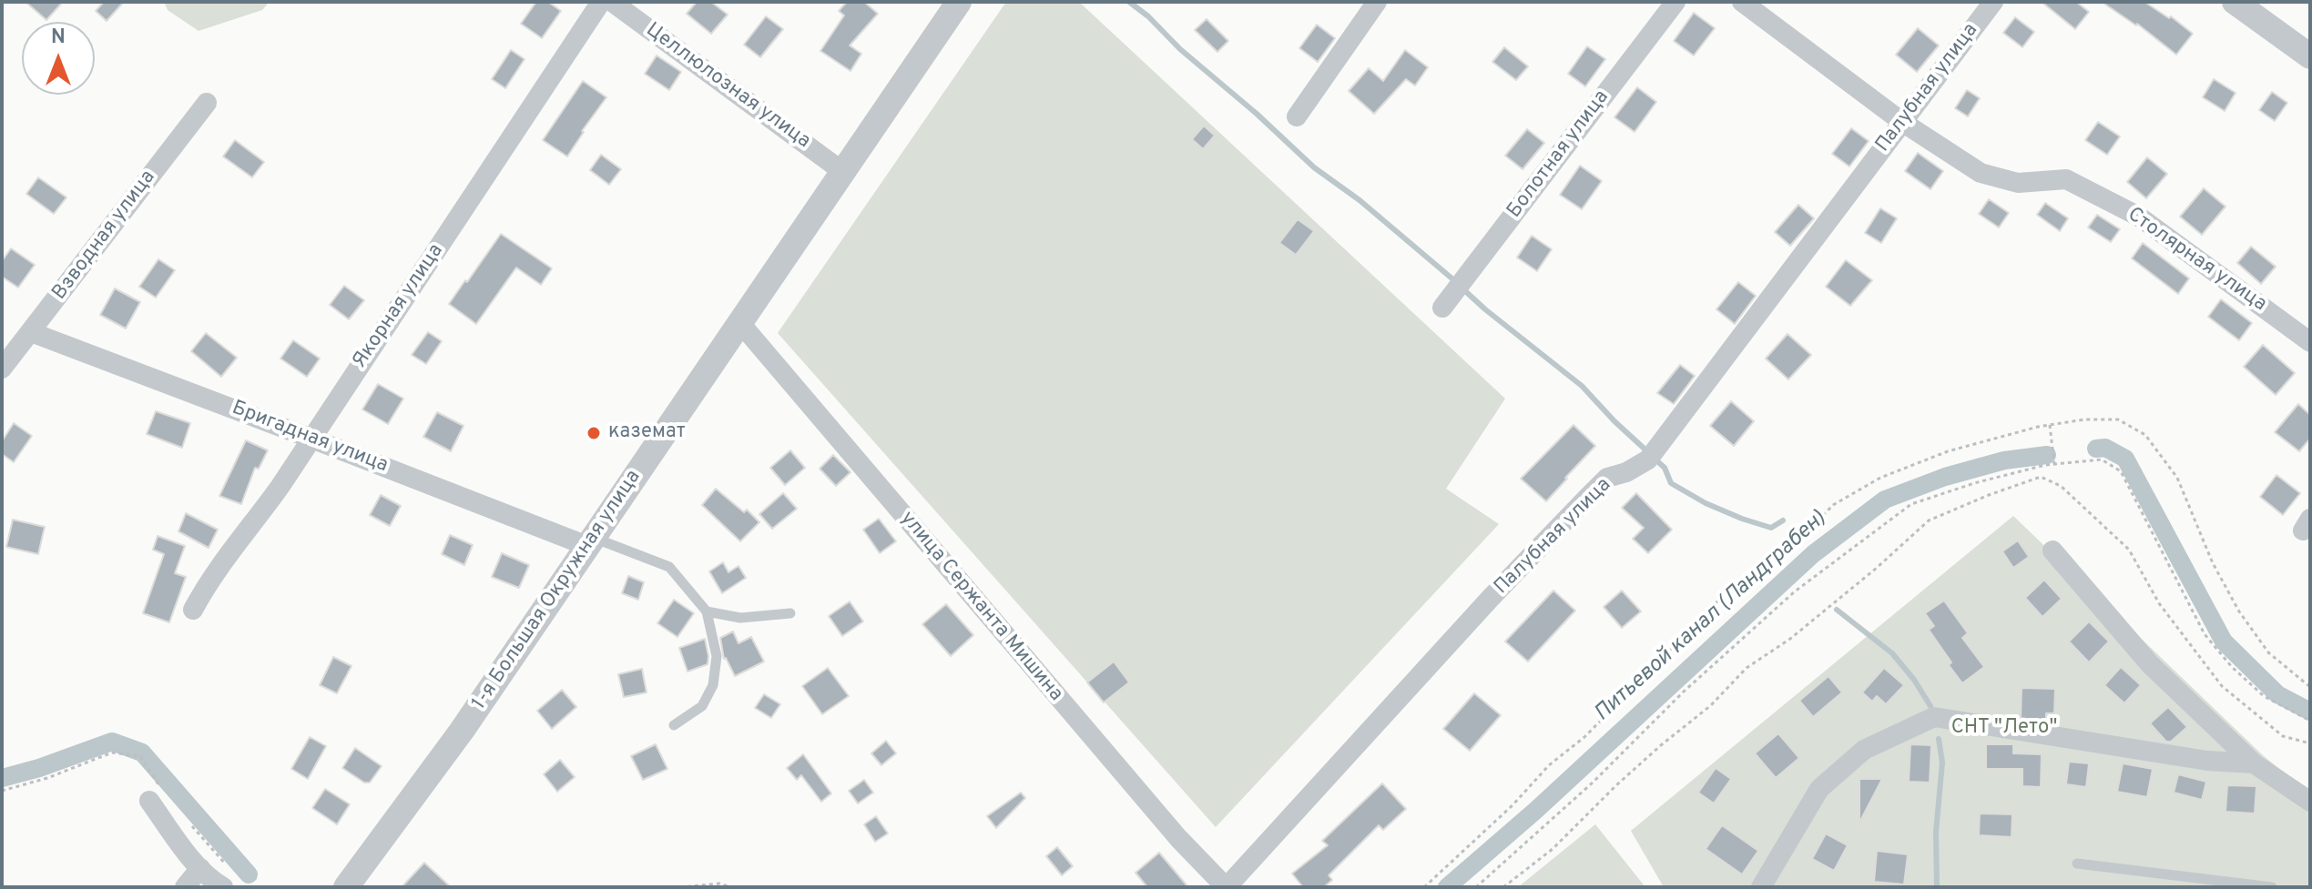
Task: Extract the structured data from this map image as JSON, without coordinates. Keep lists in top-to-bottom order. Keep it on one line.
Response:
{"streets":{"street":["Целлюлозная улица","Палубная улица","Болотная улица","Взводная улица","Столярная улица","Якорная улица","Бригадная улица","1-я Большая Окружная улица","улица Сержанта Мишина"]},"crossings":[["Целлюлозная улица","1-я Большая Окружная улица"],["Палубная улица","Столярная улица"],["Палубная улица","улица Сержанта Мишина"],["Взводная улица","Бригадная улица"],["Якорная улица","Бригадная улица"],["Бригадная улица","1-я Большая Окружная улица"],["1-я Большая Окружная улица","улица Сержанта Мишина"]],"water":["Питьевой канал (Ландграбен)"],"parks":["СНТ \"Лето\""],"places":["каземат"],"north":"top"}
